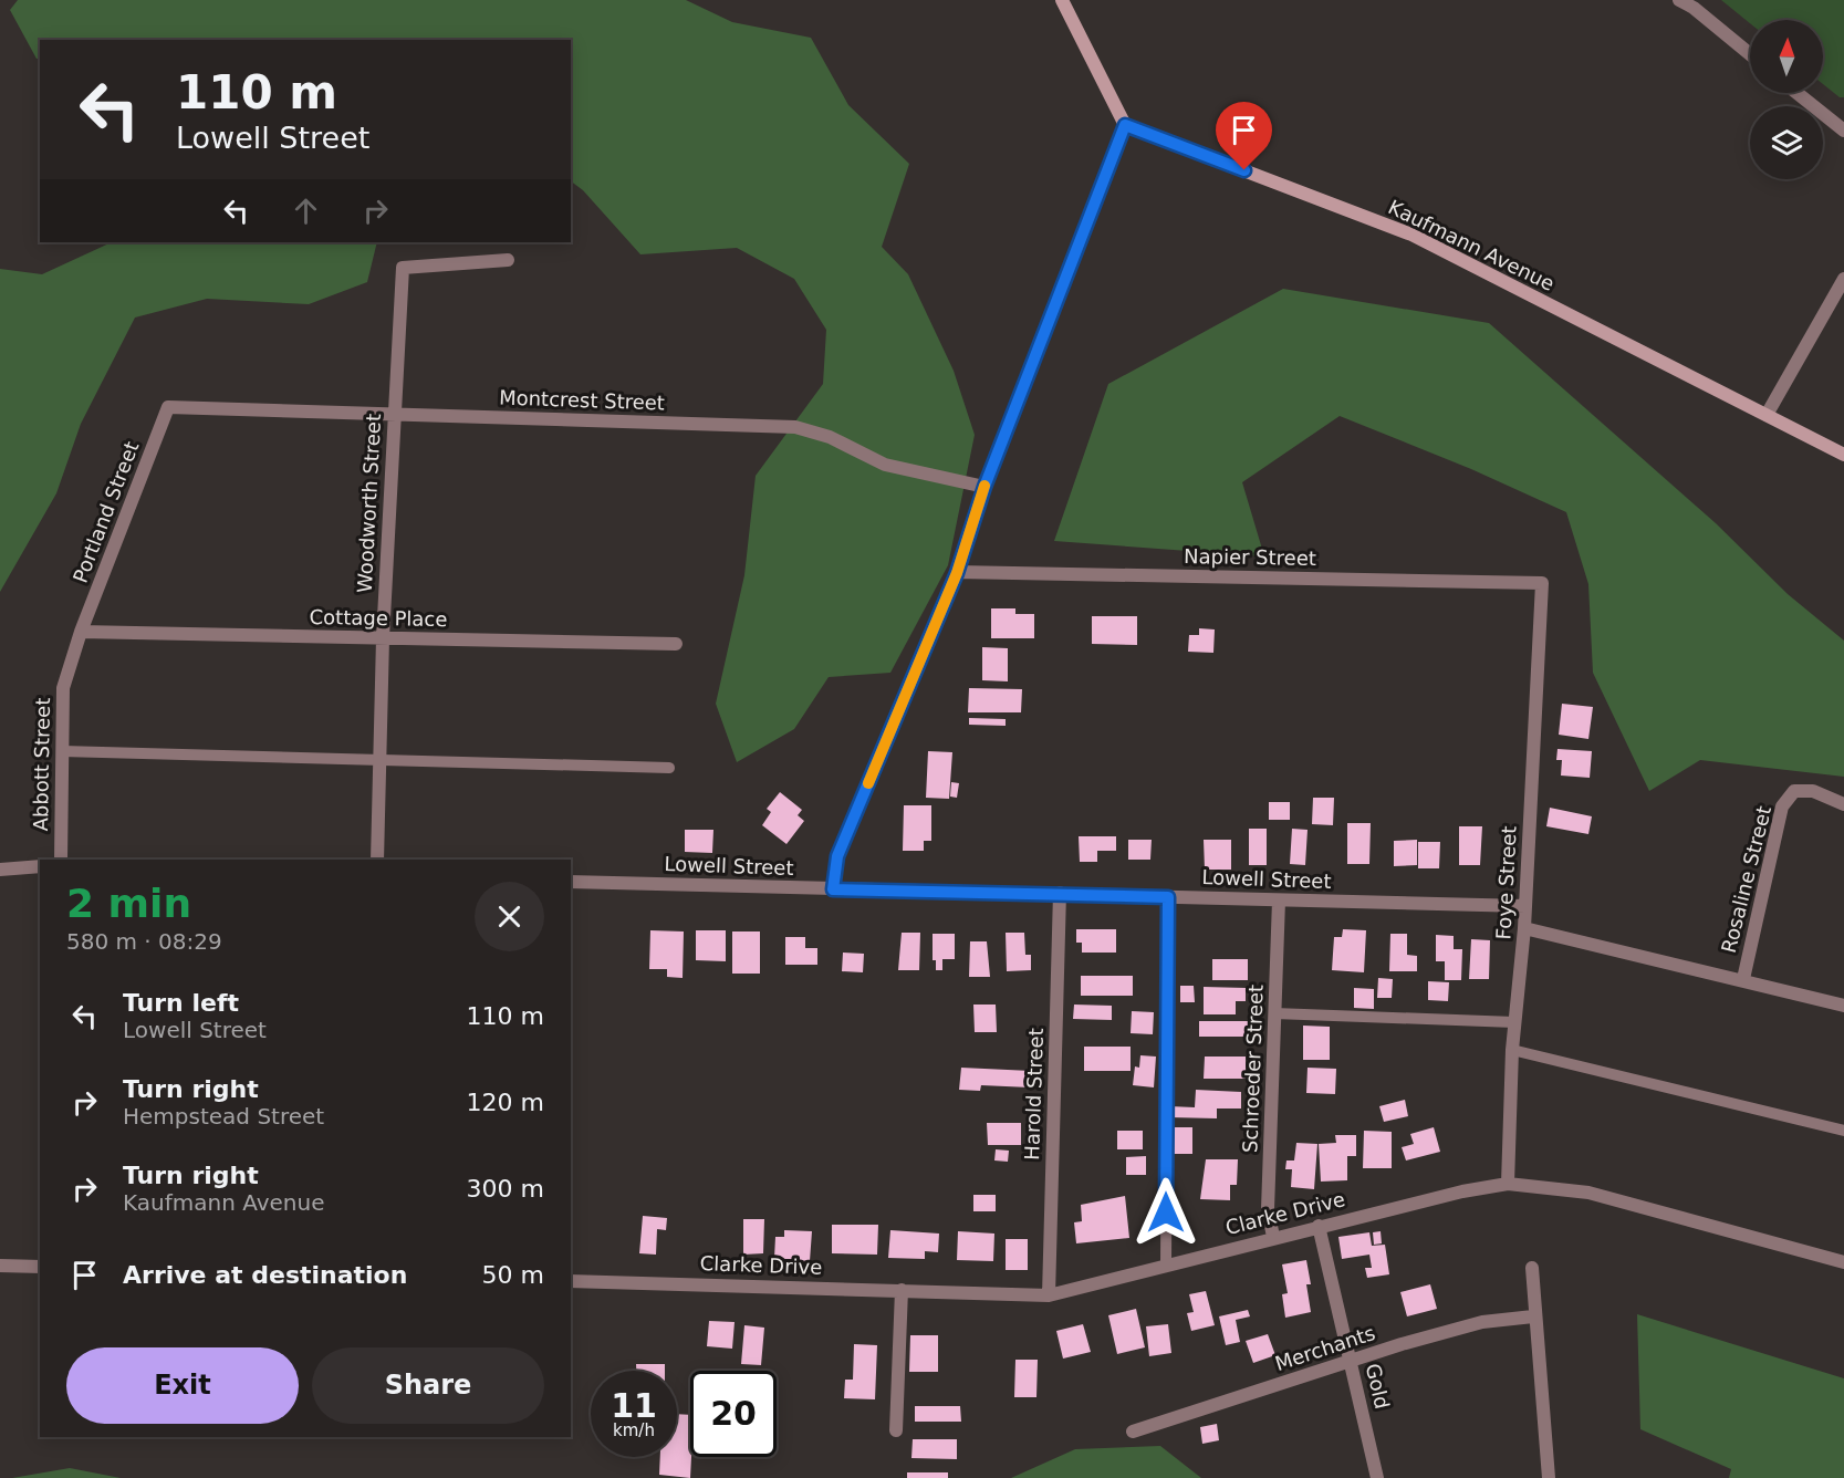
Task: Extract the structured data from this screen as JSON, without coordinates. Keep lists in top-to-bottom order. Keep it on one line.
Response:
{"streets":{"main road":["Kaufmann Avenue"],"street":["Montcrest Street","Woodworth Street","Portland Street","Napier Street","Cottage Place","Abbott Street","Lowell Street","Rosaline Street","Foye Street","Schroeder Street","Harold Street","Clarke Drive","Merchants","Gold"]},"crossings":[["Montcrest Street","Woodworth Street"],["Montcrest Street","Portland Street"],["Woodworth Street","Cottage Place"],["Portland Street","Cottage Place"],["Portland Street","Abbott Street"],["Napier Street","Foye Street"],["Cottage Place","Abbott Street"],["Lowell Street","Foye Street"],["Lowell Street","Schroeder Street"],["Lowell Street","Harold Street"],["Foye Street","Clarke Drive"],["Schroeder Street","Clarke Drive"],["Harold Street","Clarke Drive"],["Clarke Drive","Gold"],["Merchants","Gold"]],"north":"top","page":{"turn":["110 m","Lowell Street"],"heading":["2 min","580 m · 08:29"],"list":[{"name":"Turn left","note":"Lowell Street","value":"110 m"},{"name":"Turn right","note":"Hempstead Street","value":"120 m"},{"name":"Turn right","note":"Kaufmann Avenue","value":"300 m"},{"name":"Arrive at destination","value":"50 m"}],"buttons":["Exit","Share"],"speed":"11 km/h","limit":"20"}}
